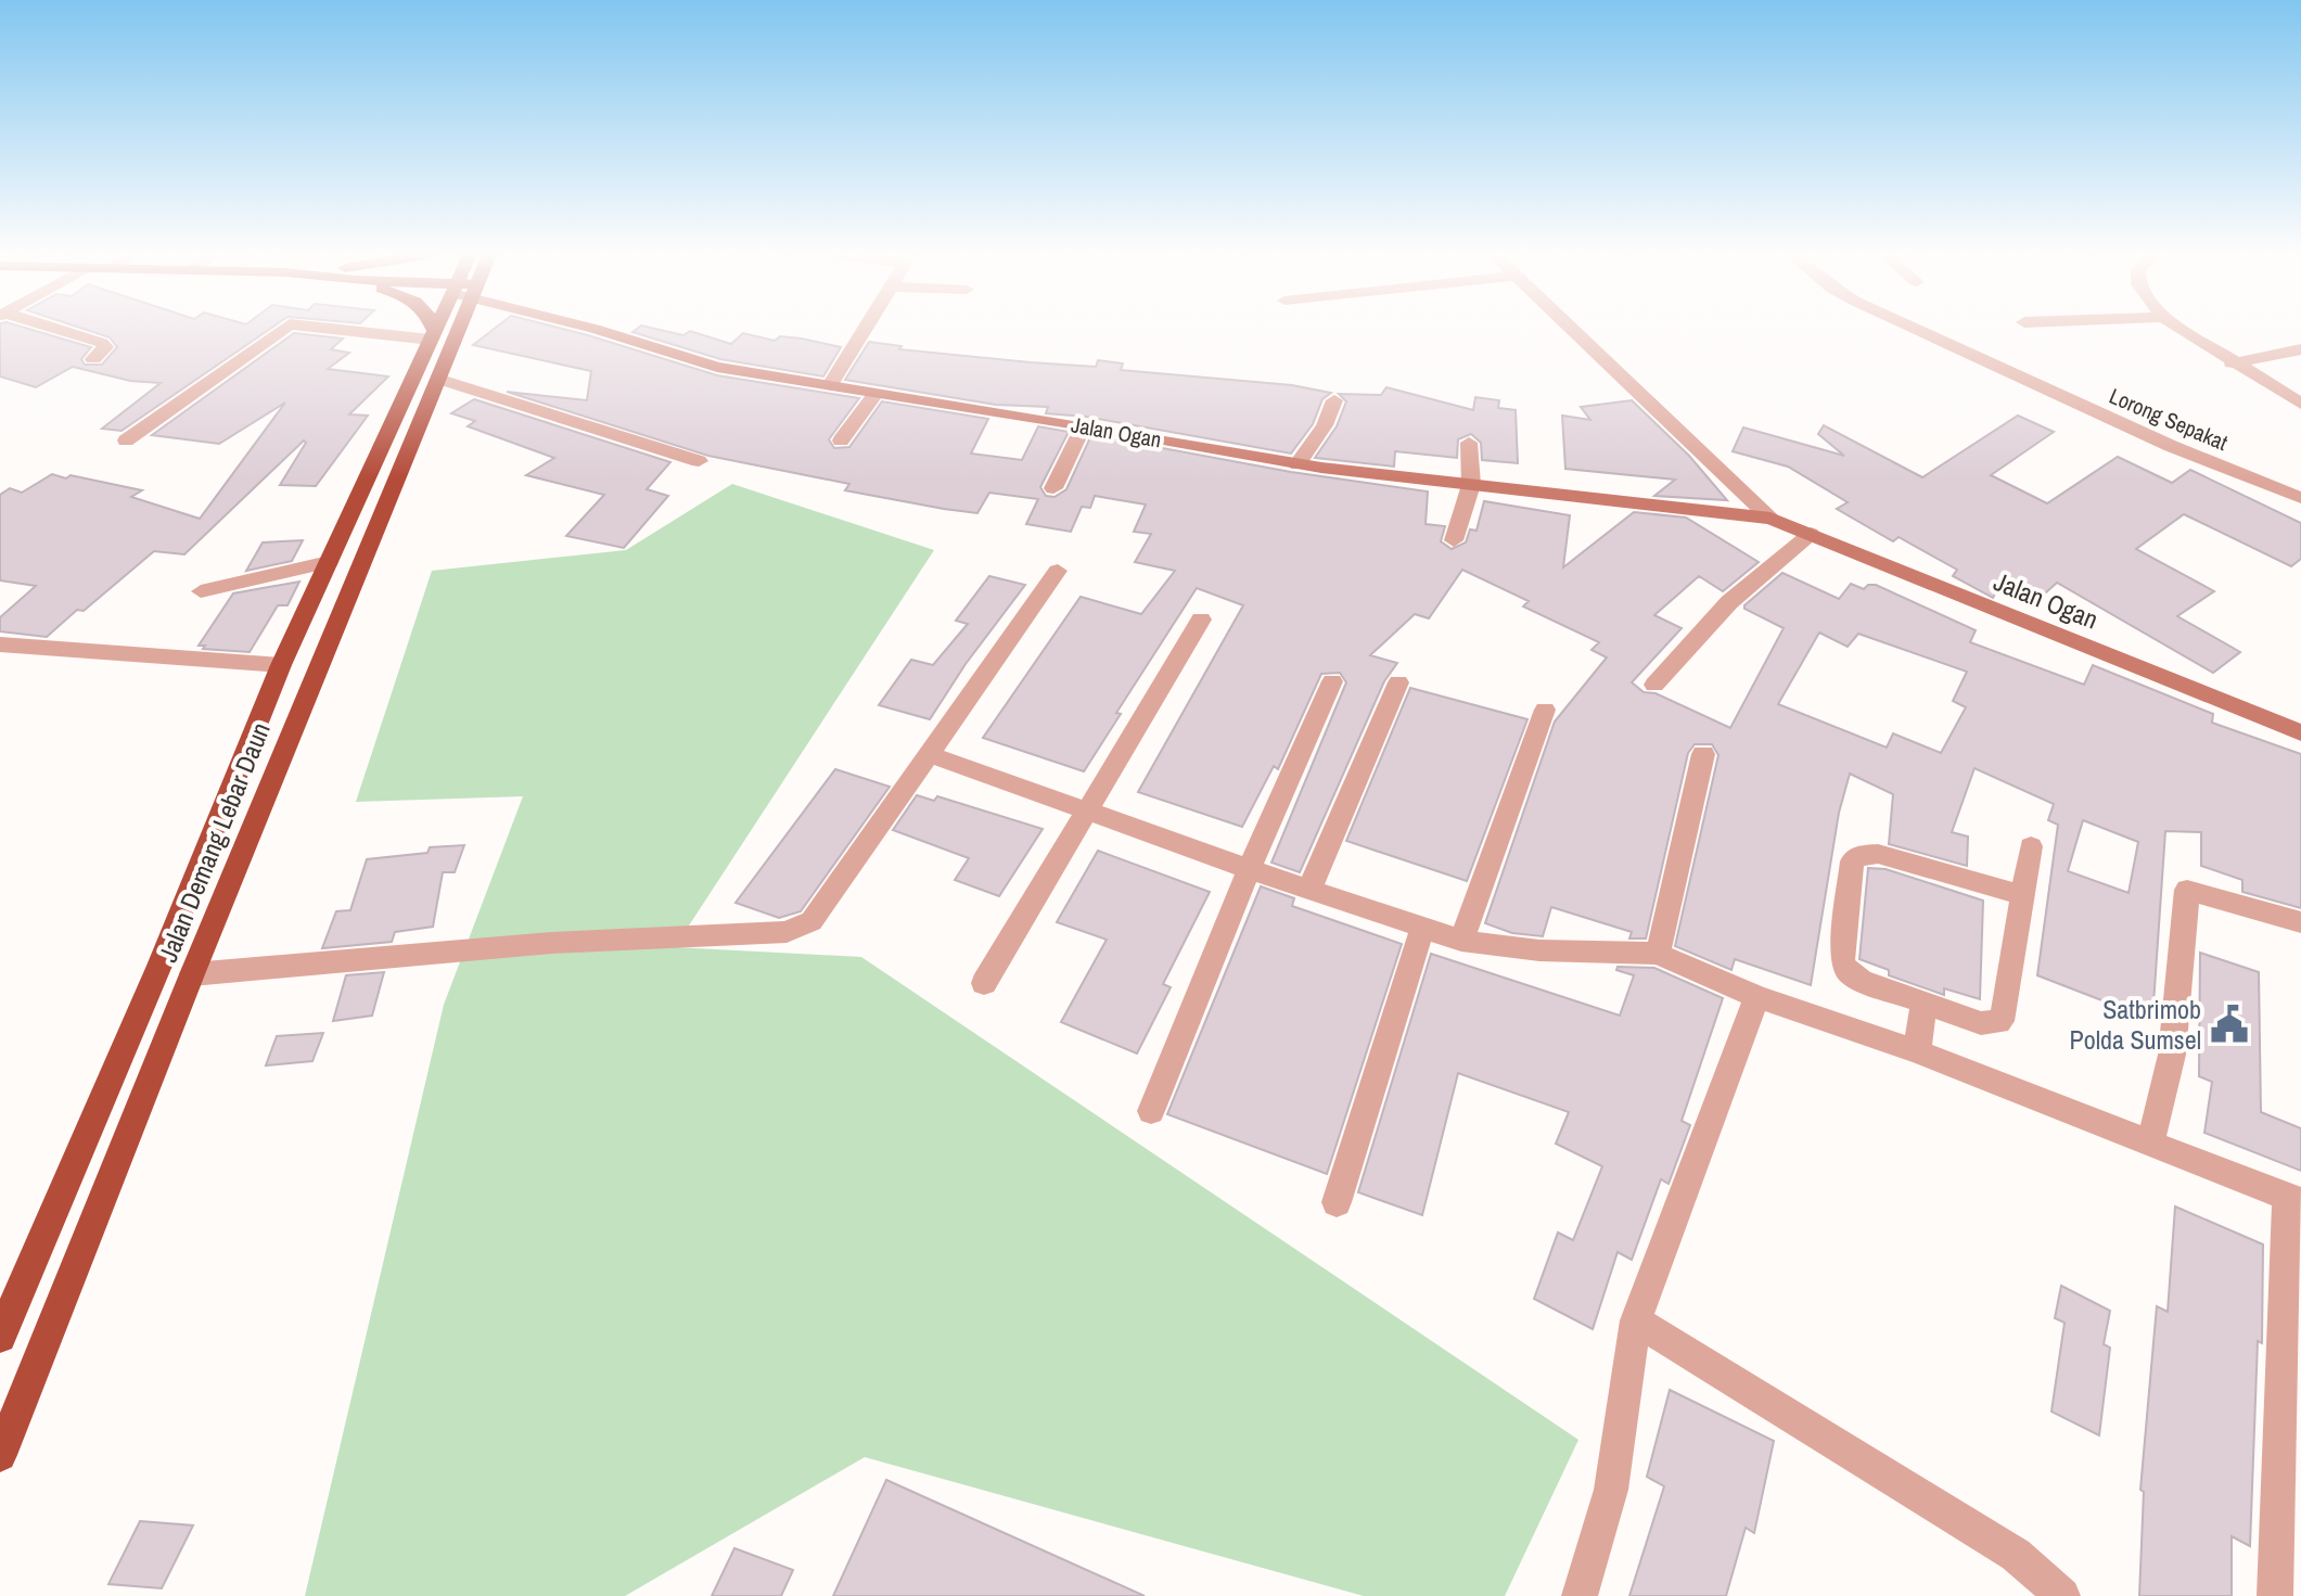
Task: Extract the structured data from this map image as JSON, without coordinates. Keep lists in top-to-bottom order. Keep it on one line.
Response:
{"streets":{"highway":["Jalan Demang Lebar Daun"],"main road":["Jalan Ogan"],"street":["Lorong Sepakat"]},"places":{"public building":["Satbrimob Polda Sumsel"]}}
